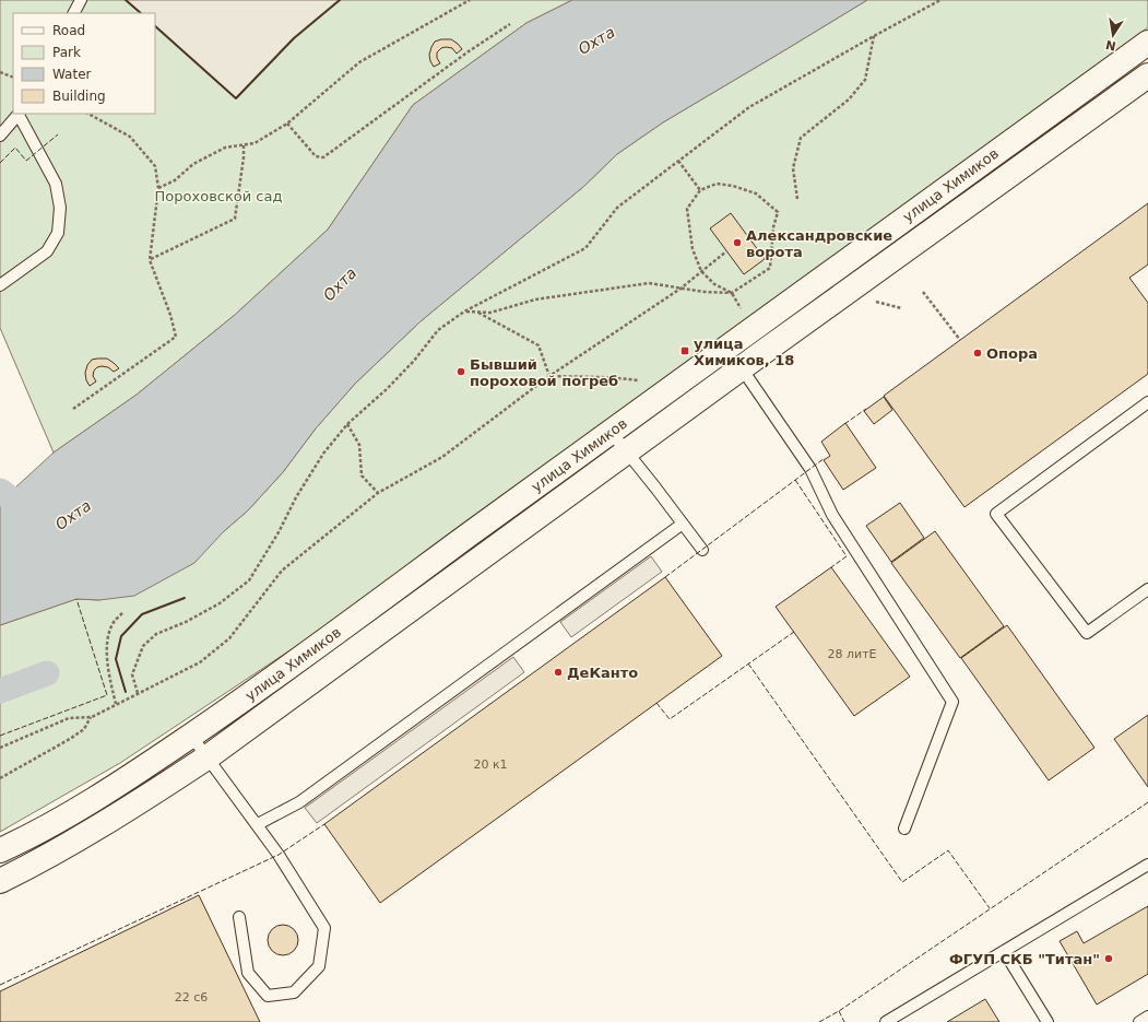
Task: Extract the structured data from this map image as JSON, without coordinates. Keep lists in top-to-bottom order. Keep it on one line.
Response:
{"streets":{"street":["улица Химиков"]},"water":["Охта"],"parks":["Пороховской сад"],"places":{"other":["Александровские ворота","Опора","Бывший пороховой погреб","ДеКанто","ФГУП СКБ \"Титан\""],"transit":["улица Химиков, 18"]},"house_numbers":["28 литЕ","20 к1","22 с6"],"legend":["Road","Park","Water","Building"],"north":"bottom"}
